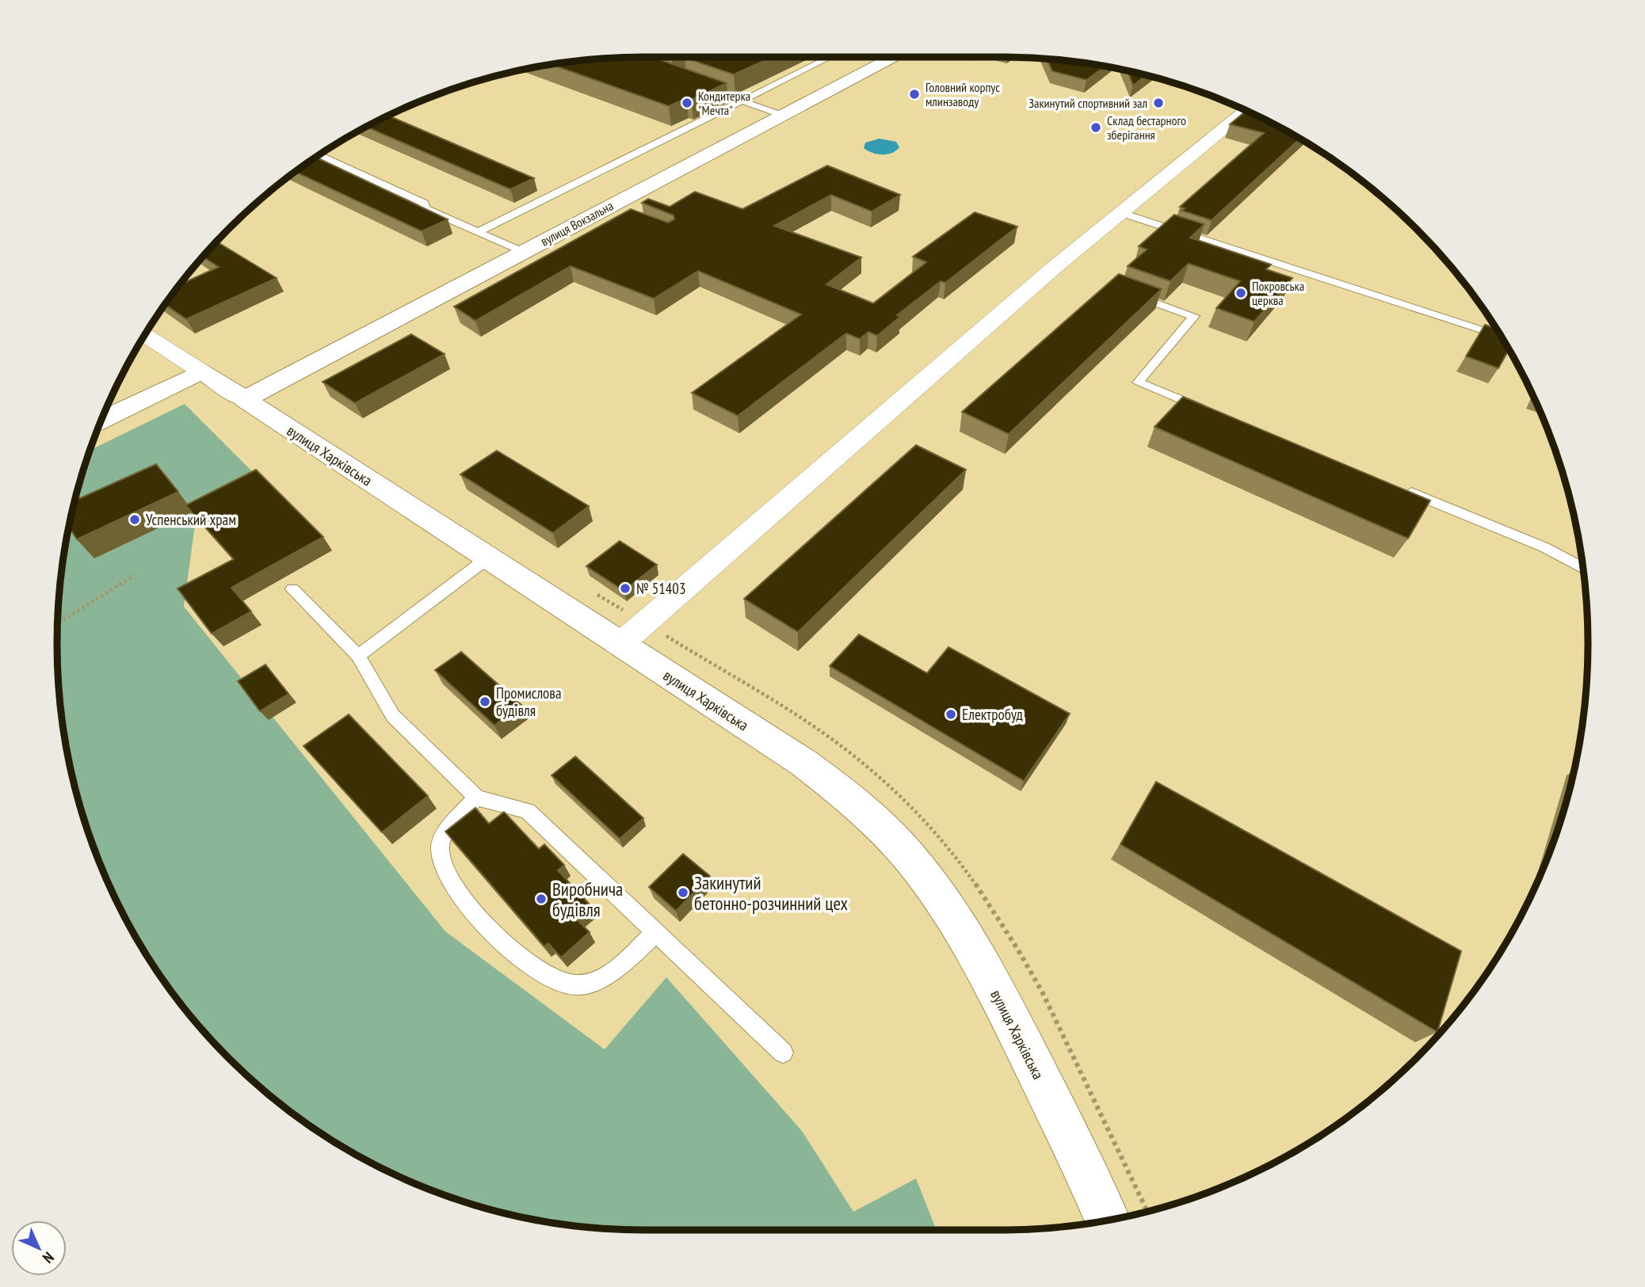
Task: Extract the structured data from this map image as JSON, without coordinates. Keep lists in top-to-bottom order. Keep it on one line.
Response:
{"streets":{"main road":["вулиця Вокзальна","вулиця Харківська"]},"crossings":[["вулиця Вокзальна","вулиця Харківська"]],"places":["Головний корпус млинзаводу","Кондитерка \"Мечта\"","Закинутий спортивний зал","Склад бестарного зберігання","Покровська церква","Успенський храм","№ 51403","Промислова будівля","Електробуд","Закинутий бетонно-розчинний цех","Виробнича будівля"],"north":"bottom right"}
